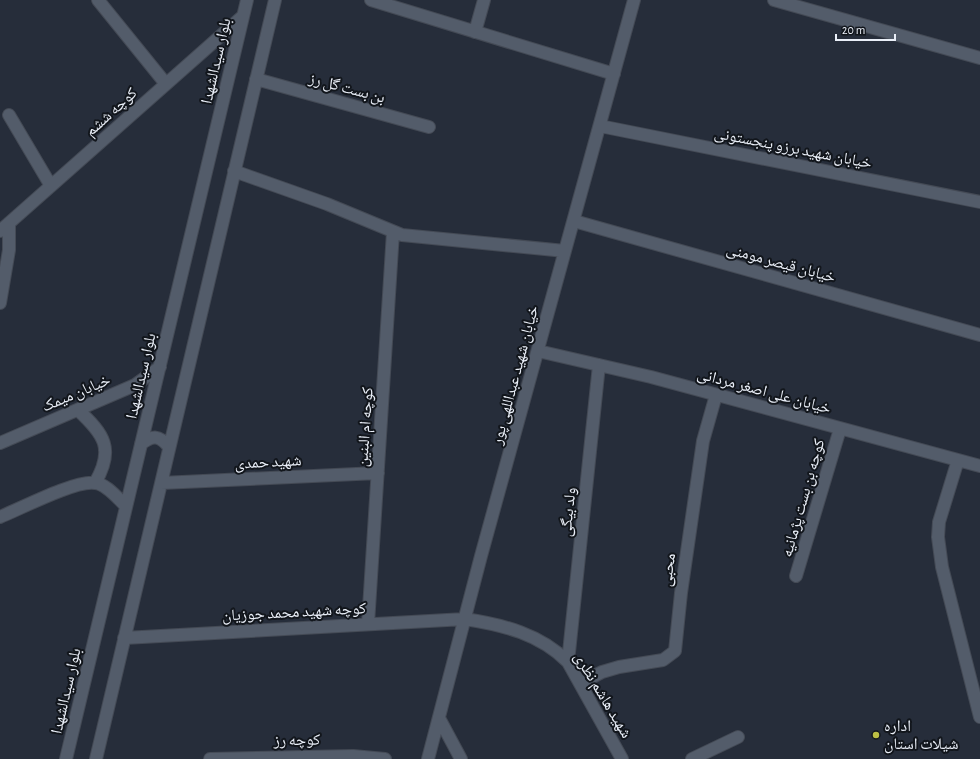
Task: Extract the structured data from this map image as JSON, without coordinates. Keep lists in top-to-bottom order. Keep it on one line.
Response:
{"streets":{"street":["بلوار سیدالشهدا","بن بست گل رز","کوچه ششم","خیابان شهید برزو پنجستونی","خیابان قیصر مومنی","خیابان شهید عبداللهی پور","خیابان علی اصغر مردانی","خیابان میمک","کوچه ام البنین","شهید حمدی","کوچه بن بست پژمانیه","ولد بیگی","محبی","کوچه شهید محمد جوزیان","شهید هاشم نظری","کوچه رز"]},"crossings":[["بلوار سیدالشهدا","کوچه ششم"],["بلوار سیدالشهدا","خیابان میمک"],["خیابان شهید برزو پنجستونی","خیابان شهید عبداللهی پور"],["خیابان قیصر مومنی","خیابان شهید عبداللهی پور"],["خیابان شهید عبداللهی پور","خیابان علی اصغر مردانی"],["خیابان شهید عبداللهی پور","کوچه شهید محمد جوزیان"],["خیابان شهید عبداللهی پور","شهید هاشم نظری"],["خیابان علی اصغر مردانی","کوچه بن بست پژمانیه"],["خیابان علی اصغر مردانی","ولد بیگی"],["خیابان علی اصغر مردانی","محبی"],["کوچه ام البنین","شهید حمدی"],["کوچه ام البنین","کوچه شهید محمد جوزیان"],["ولد بیگی","شهید هاشم نظری"],["محبی","شهید هاشم نظری"],["کوچه شهید محمد جوزیان","شهید هاشم نظری"]],"places":["اداره شیلات استان"],"scale_bar":"20 m"}
